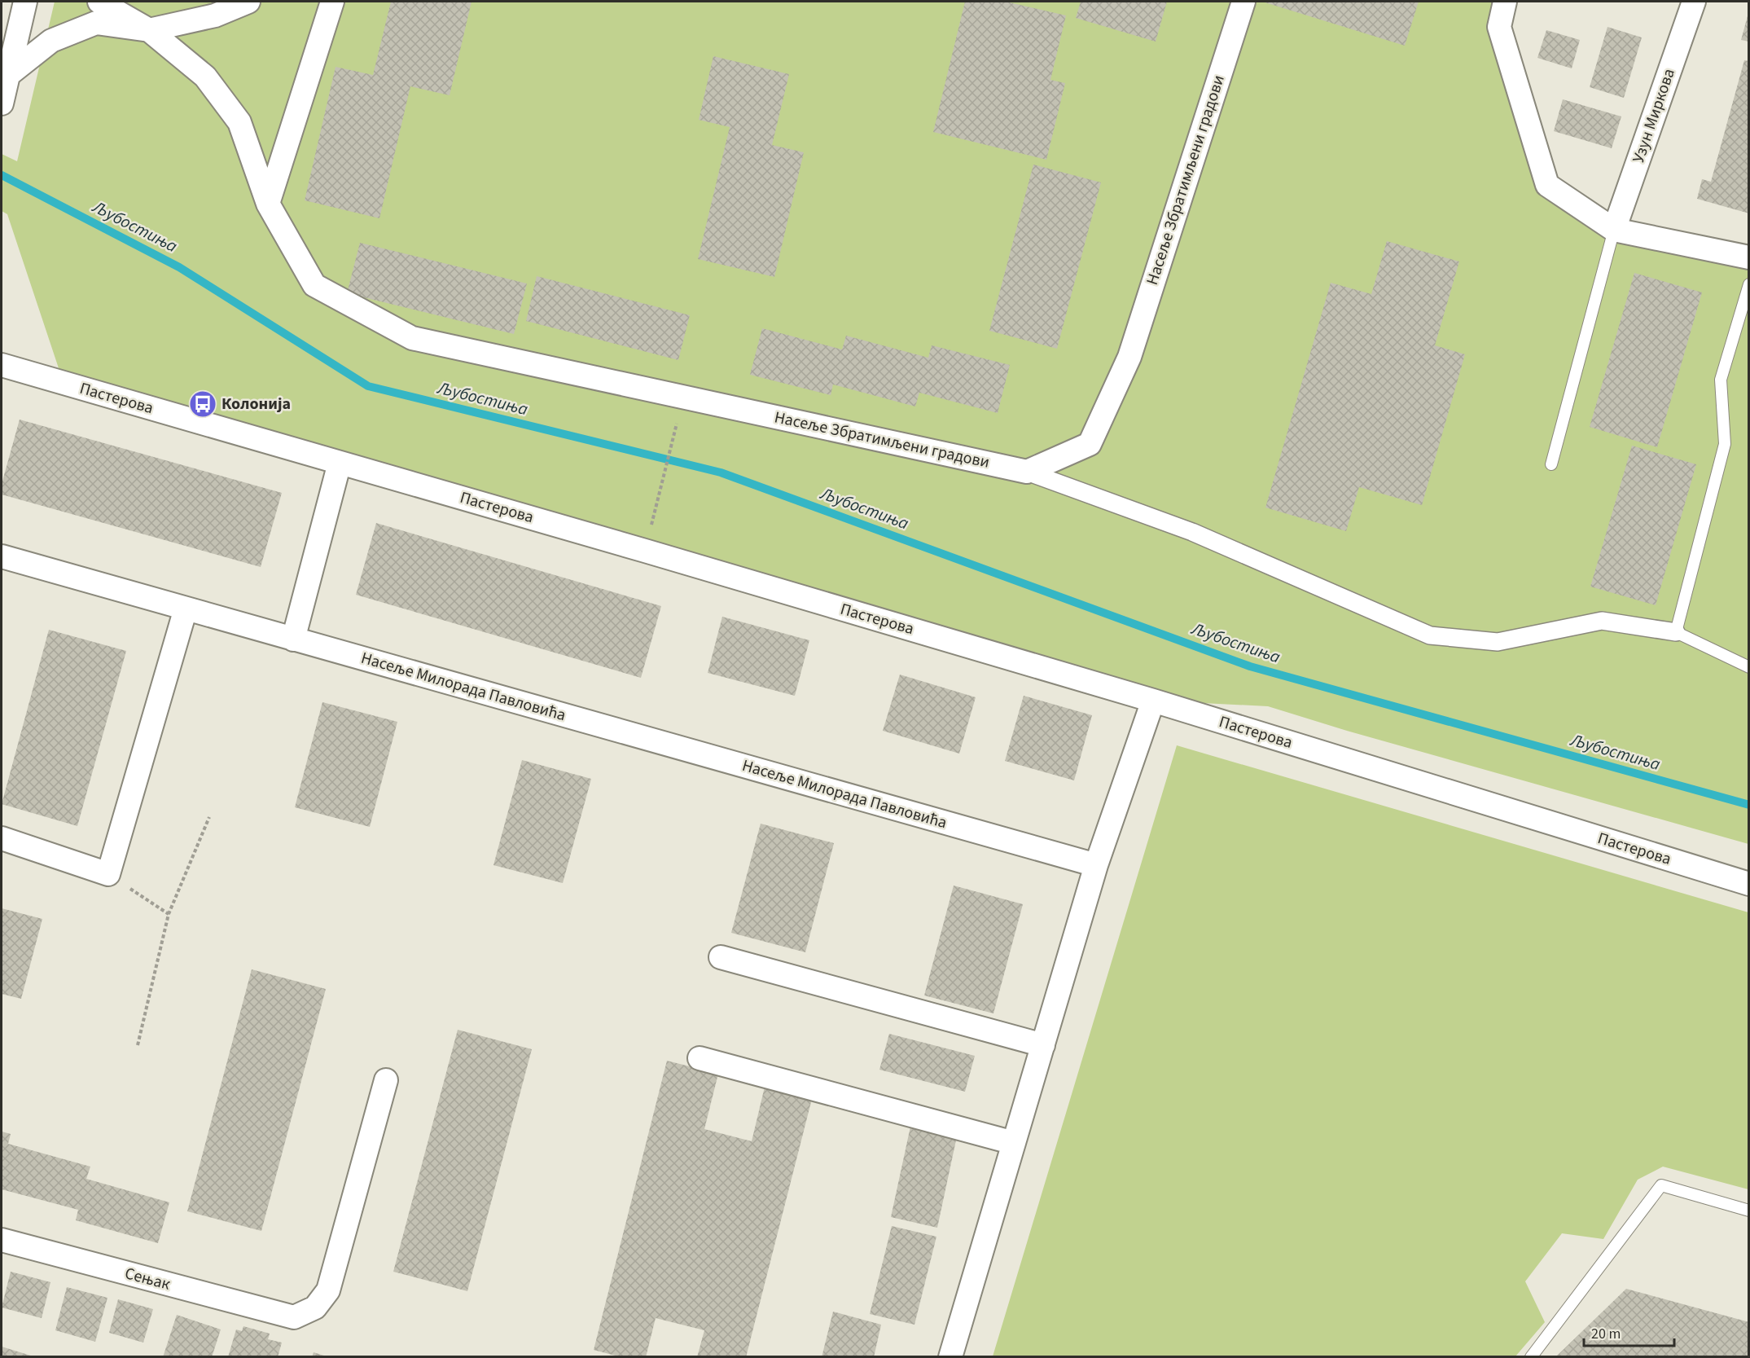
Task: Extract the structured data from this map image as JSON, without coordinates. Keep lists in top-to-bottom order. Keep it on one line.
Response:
{"streets":{"street":["Узун Миркова","Насеље Збратимљени градови","Пастерова","Насеље Милорада Павловића","Сењак"]},"water":["Љубостиња"],"places":{"bus stop":["Колонија"]},"scale_bar":"20 m"}
